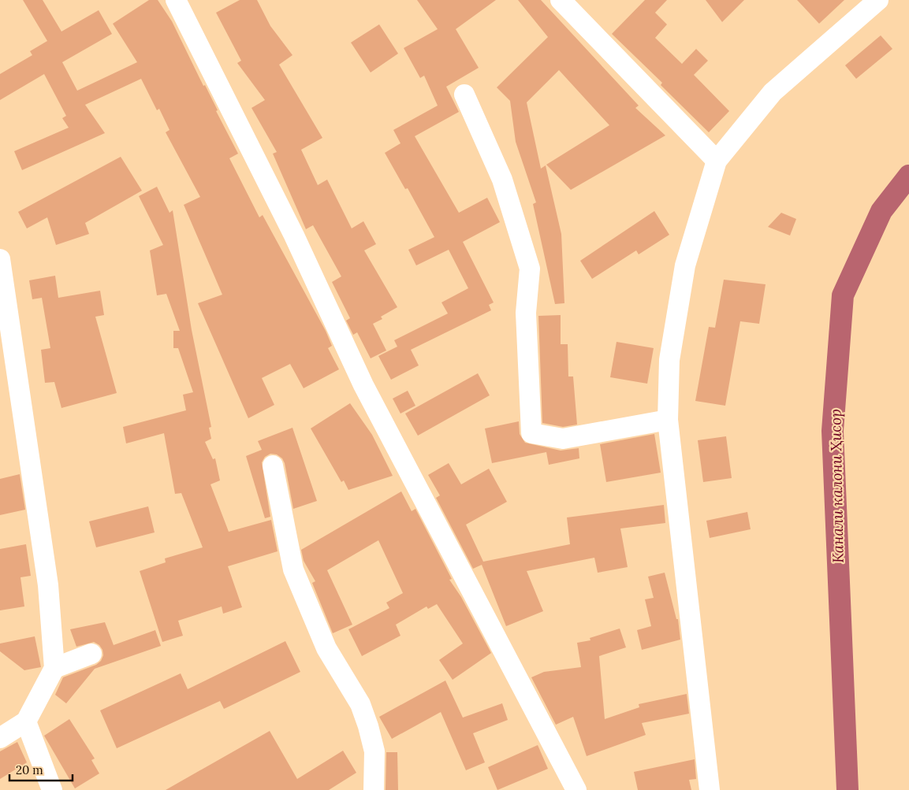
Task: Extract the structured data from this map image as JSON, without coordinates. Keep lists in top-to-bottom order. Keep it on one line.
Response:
{"water":["Канали калони Ҳисор"],"scale_bar":"20 m"}
